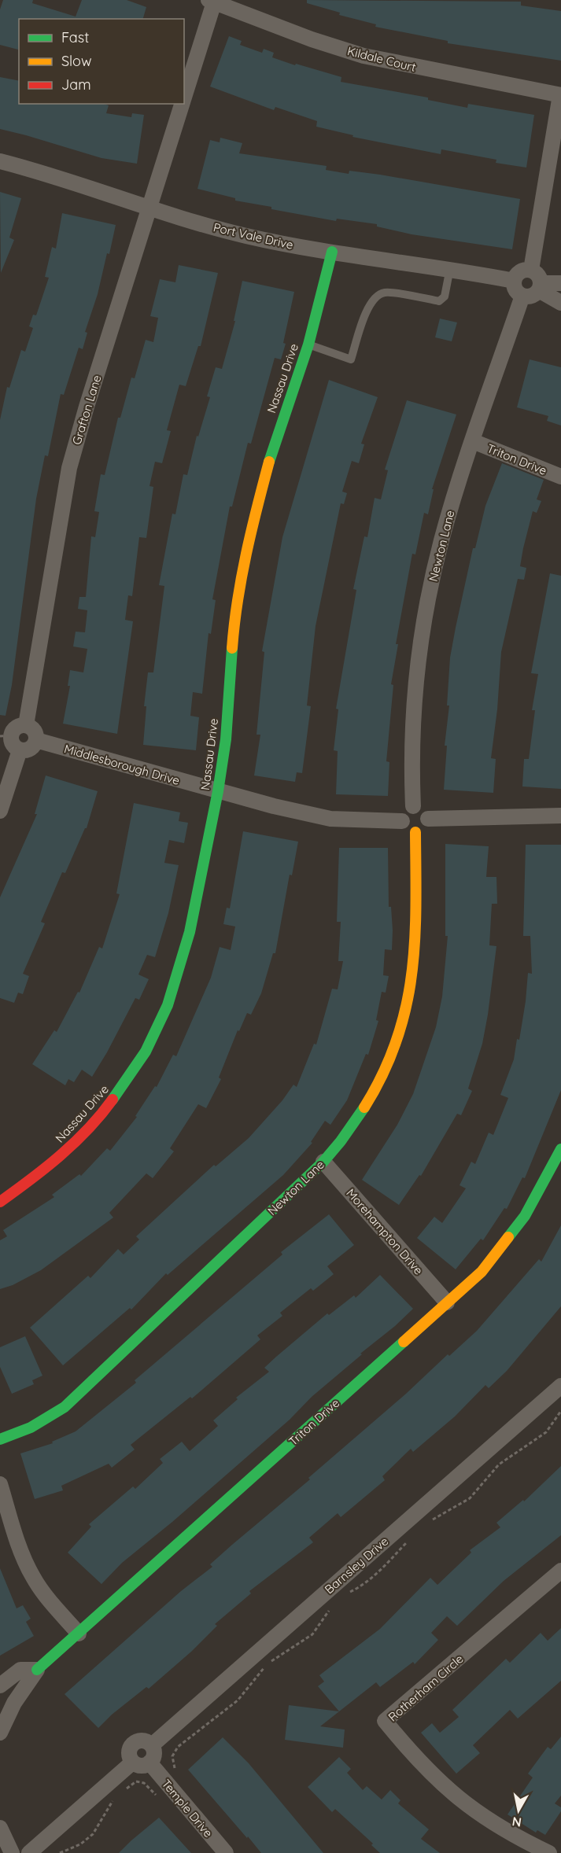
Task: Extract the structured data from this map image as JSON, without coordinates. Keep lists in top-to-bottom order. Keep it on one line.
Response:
{"streets":{"street":["Kildale Court","Port Vale Drive","Nassau Drive","Grafton Lane","Triton Drive","Newton Lane","Middlesborough Drive","Morehampton Drive","Barnsley Drive","Rotherham Circle","Temple Drive"]},"crossings":[["Kildale Court","Grafton Lane"],["Port Vale Drive","Nassau Drive"],["Port Vale Drive","Grafton Lane"],["Port Vale Drive","Newton Lane"],["Nassau Drive","Middlesborough Drive"],["Grafton Lane","Middlesborough Drive"],["Triton Drive","Newton Lane"],["Triton Drive","Morehampton Drive"],["Newton Lane","Middlesborough Drive"],["Newton Lane","Morehampton Drive"],["Barnsley Drive","Temple Drive"]],"legend":["Fast","Slow","Jam"],"north":"bottom"}
